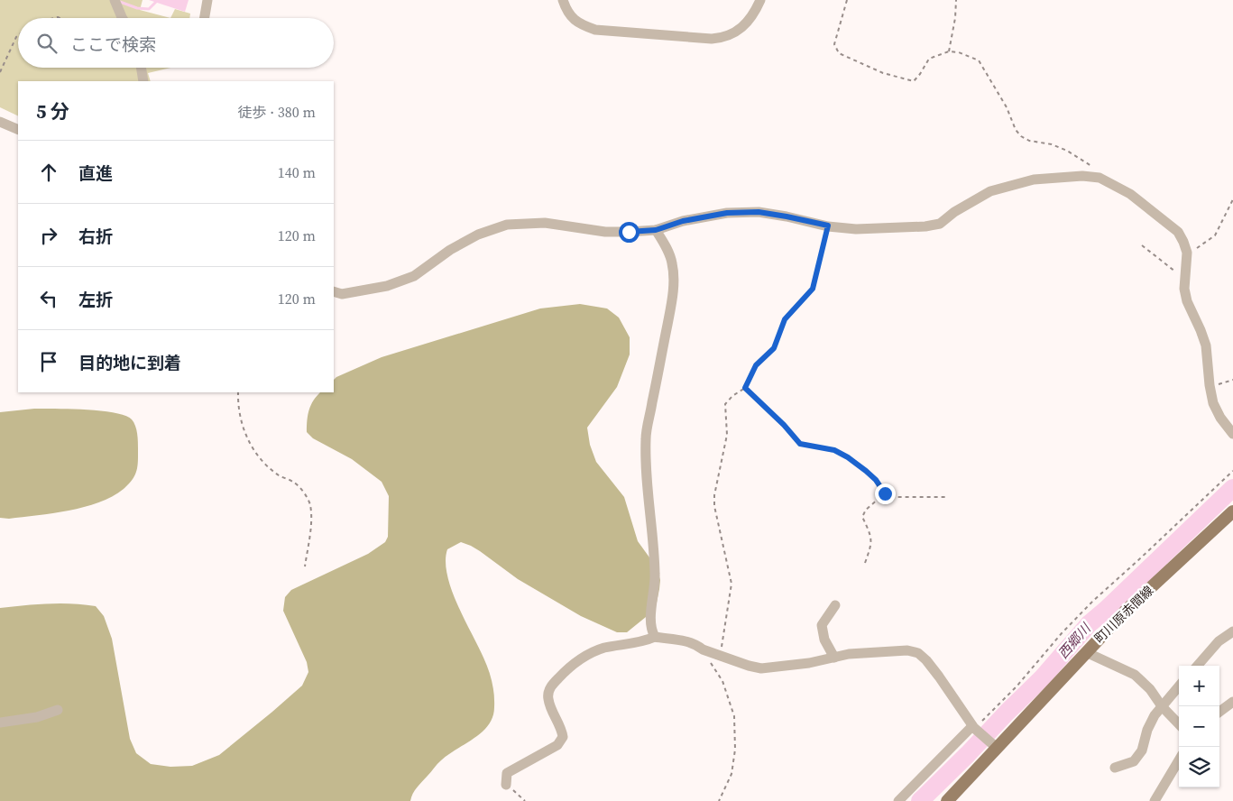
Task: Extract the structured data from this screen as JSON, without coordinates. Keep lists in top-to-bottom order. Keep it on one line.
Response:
{"streets":{"main road":["町川原赤間線"]},"water":["西郷川"],"page":{"search":"ここで検索","heading":["5 分","徒歩 · 380 m"],"list":[["直進","140 m"],["右折","120 m"],["左折","120 m"],"目的地に到着"],"map_buttons":["+","−"]}}
